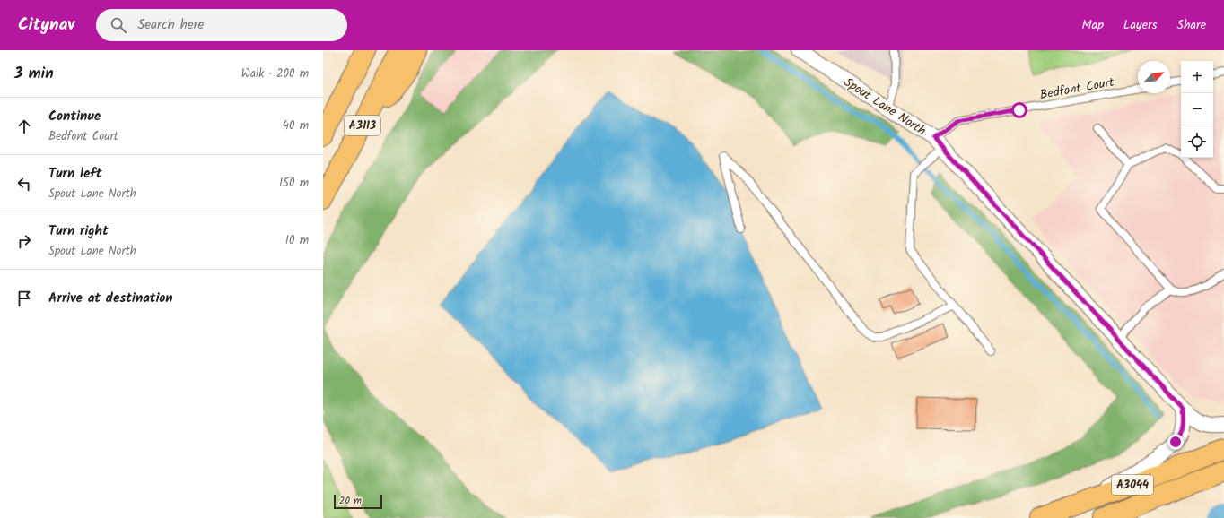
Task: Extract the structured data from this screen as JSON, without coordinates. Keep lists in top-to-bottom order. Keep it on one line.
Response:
{"streets":{"main road":["A3113","A3044"],"street":["Spout Lane North"],"lane":["Bedfont Court"]},"crossings":[["Bedfont Court","Spout Lane North"]],"scale_bar":"20 m","north":"top right","page":{"header":"Citynav","search":"Search here","nav":["Map","Layers","Share"],"heading":["3 min","Walk · 200 m"],"map_buttons":["+","−"],"list":[["Continue","Bedfont Court","40 m"],["Turn left","Spout Lane North","150 m"],["Turn right","Spout Lane North","10 m"],"Arrive at destination"],"scale":"20 m"}}
